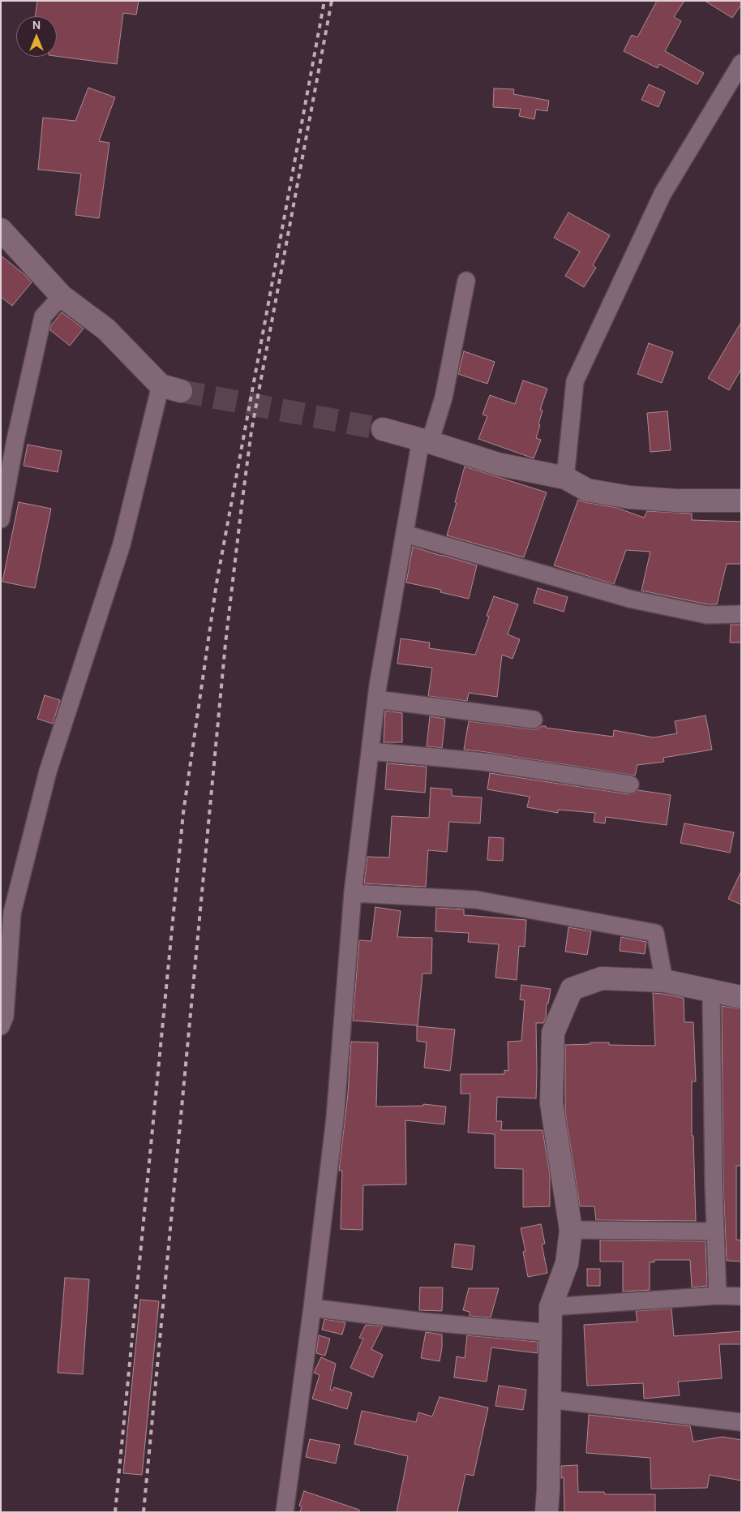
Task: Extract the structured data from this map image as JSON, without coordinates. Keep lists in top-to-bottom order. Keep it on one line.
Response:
{"north":"top"}
